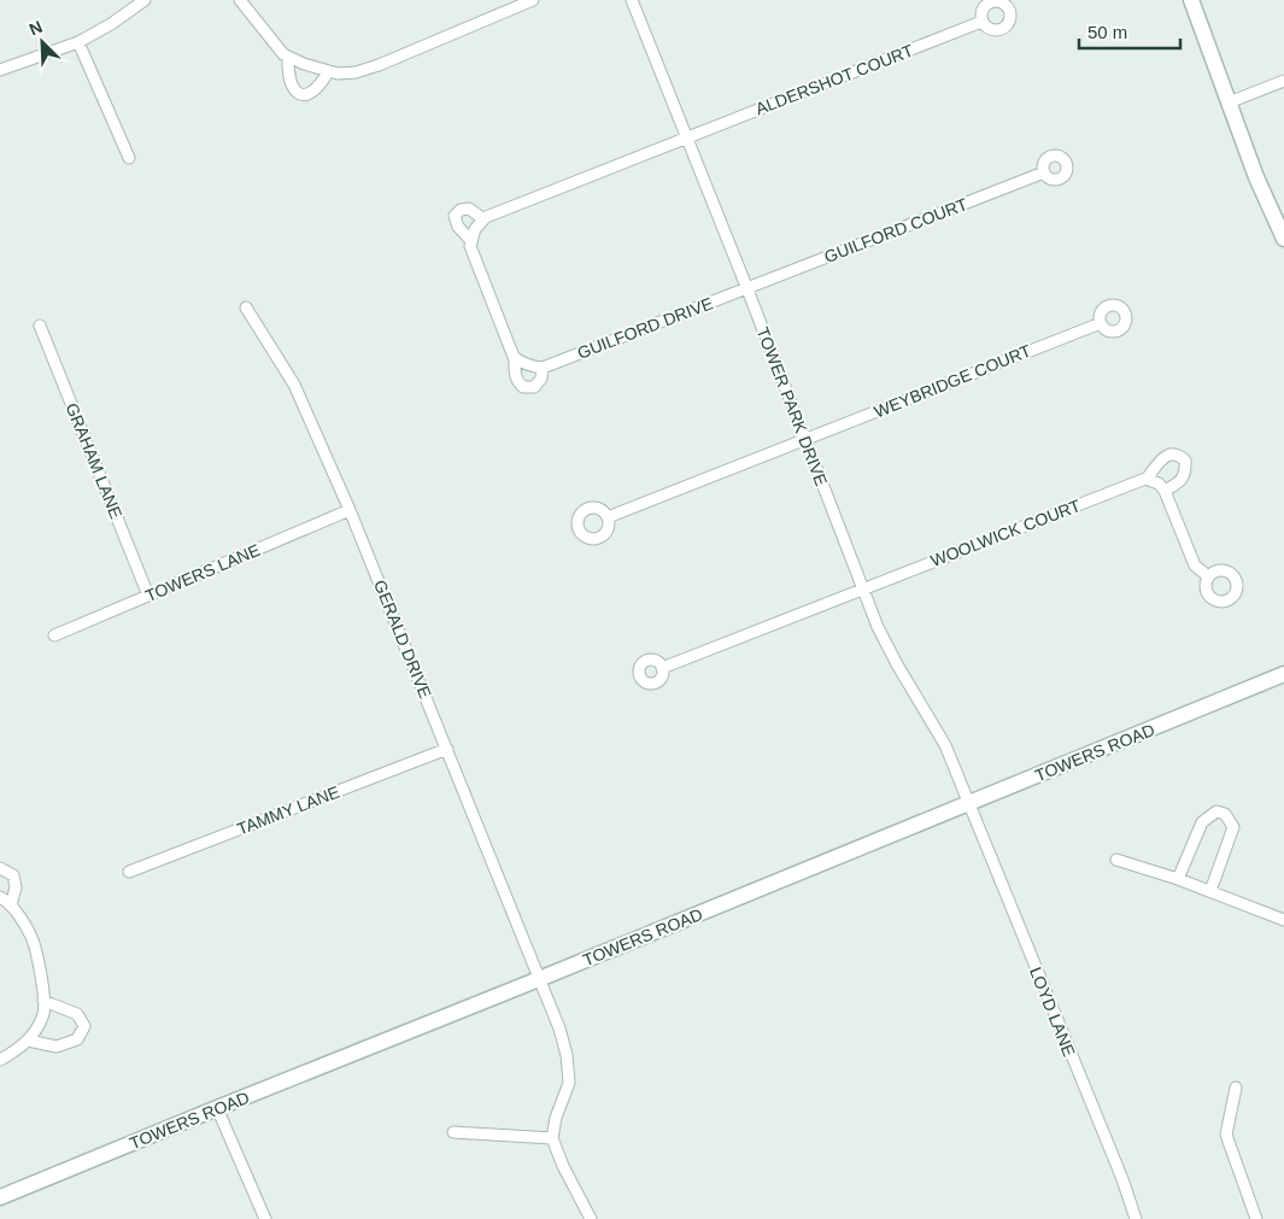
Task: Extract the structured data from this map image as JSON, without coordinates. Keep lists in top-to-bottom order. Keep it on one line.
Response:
{"streets":{"main road":["TOWERS ROAD"],"street":["ALDERSHOT COURT","GUILFORD COURT","GUILFORD DRIVE","WEYBRIDGE COURT","TOWER PARK DRIVE","GRAHAM LANE","WOOLWICK COURT","TOWERS LANE","GERALD DRIVE","TAMMY LANE","LOYD LANE"]},"crossings":[["ALDERSHOT COURT","TOWER PARK DRIVE"],["GUILFORD COURT","GUILFORD DRIVE"],["GUILFORD COURT","TOWER PARK DRIVE"],["GUILFORD DRIVE","TOWER PARK DRIVE"],["WEYBRIDGE COURT","TOWER PARK DRIVE"],["TOWER PARK DRIVE","WOOLWICK COURT"],["TOWER PARK DRIVE","TOWERS ROAD"],["TOWER PARK DRIVE","LOYD LANE"],["GRAHAM LANE","TOWERS LANE"],["TOWERS LANE","GERALD DRIVE"],["GERALD DRIVE","TOWERS ROAD"],["GERALD DRIVE","TAMMY LANE"],["TOWERS ROAD","LOYD LANE"]],"scale_bar":"50 m","north":"top left"}
